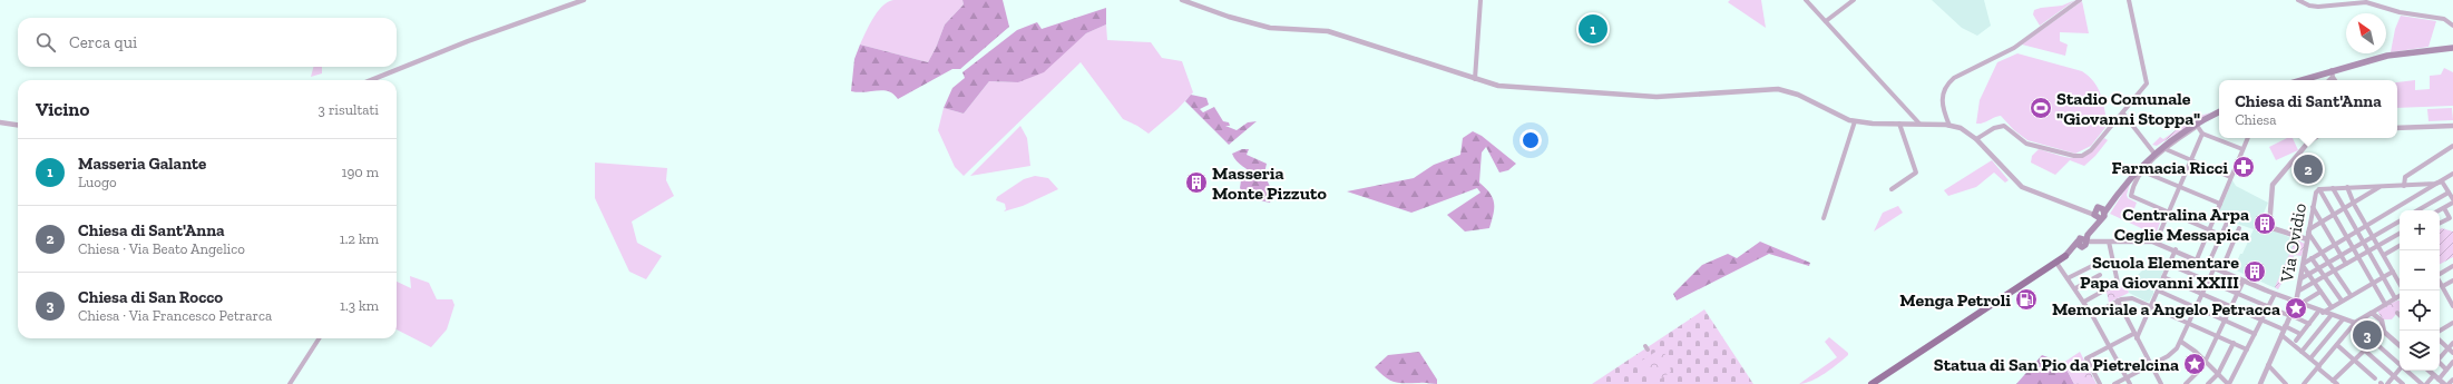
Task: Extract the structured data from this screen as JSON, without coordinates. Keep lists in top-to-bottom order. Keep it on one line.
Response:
{"streets":{"street":["Via Ovidio"]},"places":{"sports":["Stadio Comunale \"Giovanni Stoppa\""],"pharmacy":["Farmacia Ricci"],"building":["Masseria Monte Pizzuto","Centralina Arpa Ceglie Messapica","Scuola Elementare Papa Giovanni XXIII"],"fuel station":["Menga Petroli"],"place":["Memoriale a Angelo Petracca","Statua di San Pio da Pietrelcina"]},"north":"top left","page":{"pins":["1","2","3"],"search":"Cerca qui","popup":["Chiesa di Sant'Anna","Chiesa"],"heading":["Vicino","3 risultati"],"list":[{"mark":"1","name":"Masseria Galante","note":"Luogo","value":"190 m"},{"mark":"2","name":"Chiesa di Sant'Anna","note":"Chiesa · Via Beato Angelico","value":"1.2 km"},{"mark":"3","name":"Chiesa di San Rocco","note":"Chiesa · Via Francesco Petrarca","value":"1.3 km"}],"map_buttons":["+","−"]}}
